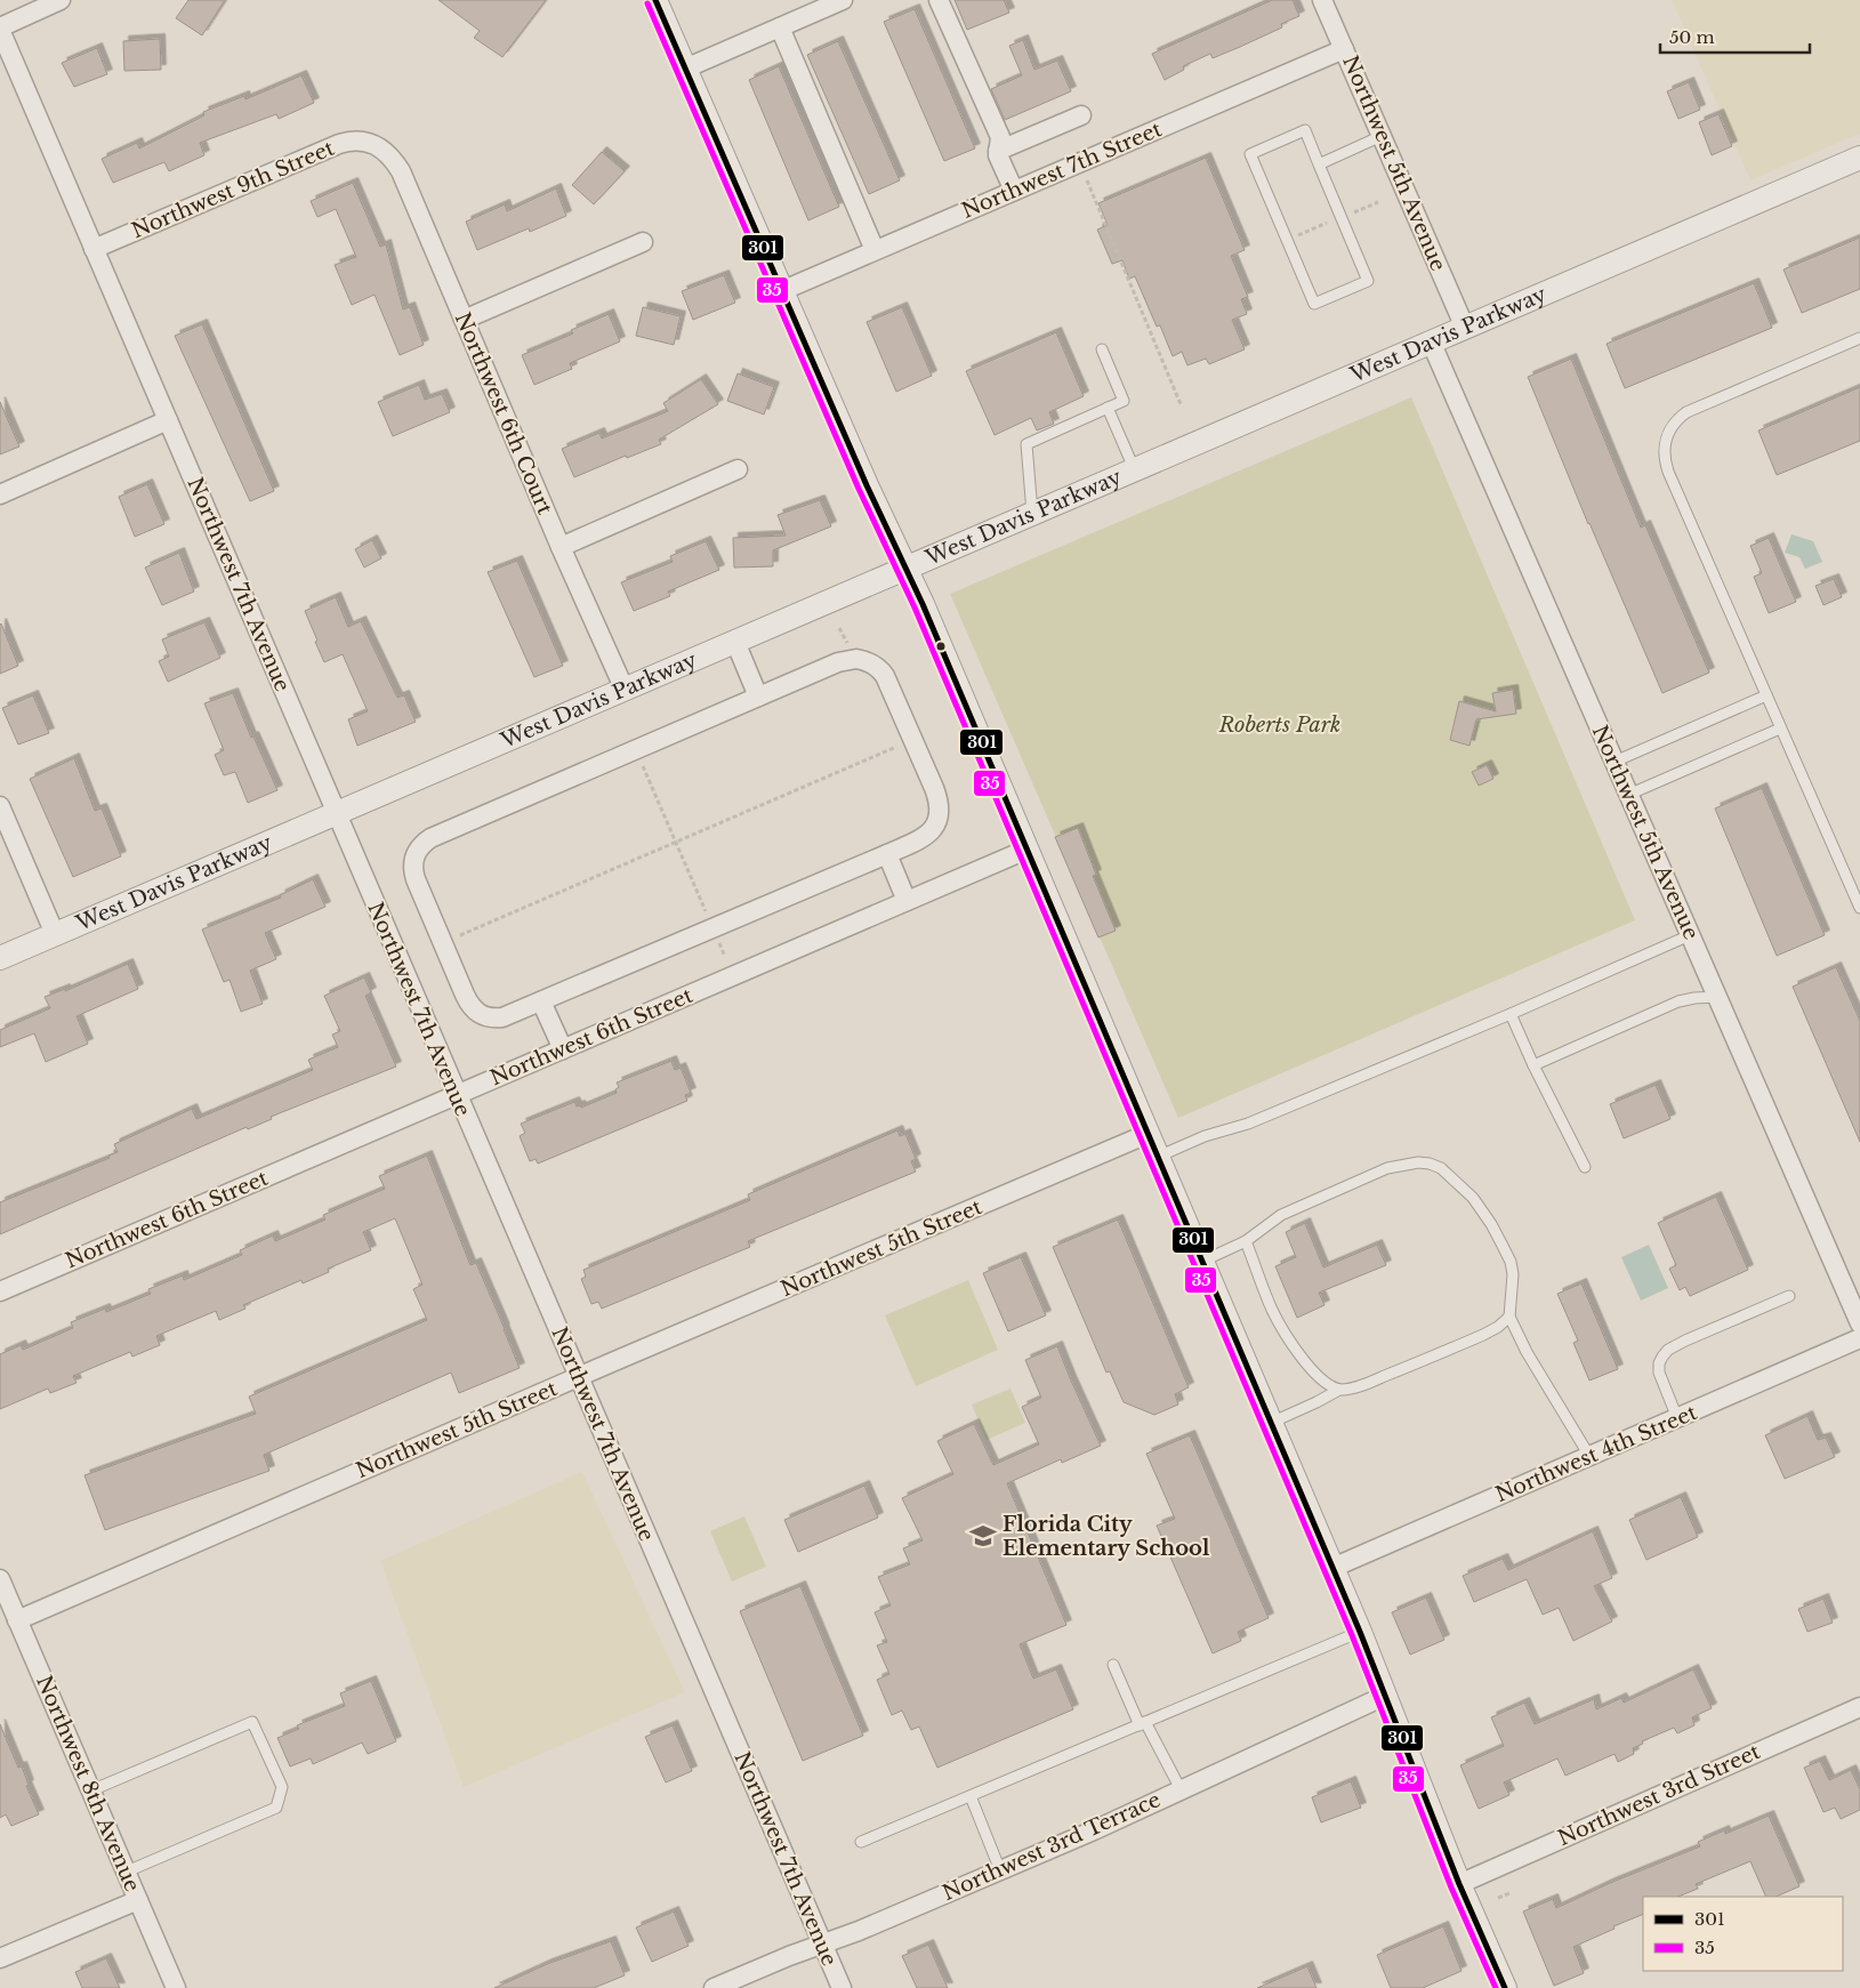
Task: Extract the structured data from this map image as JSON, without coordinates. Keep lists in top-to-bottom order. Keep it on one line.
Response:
{"streets":{"street":["Northwest 5th Avenue","Northwest 7th Street","Northwest 9th Street","West Davis Parkway","Northwest 6th Court","Northwest 7th Avenue","Northwest 6th Street","Northwest 5th Street","Northwest 4th Street","Northwest 8th Avenue","Northwest 3rd Street","Northwest 3rd Terrace"]},"crossings":[["Northwest 5th Avenue","Northwest 7th Street"],["Northwest 5th Avenue","West Davis Parkway"],["Northwest 9th Street","Northwest 6th Court"],["Northwest 9th Street","Northwest 7th Avenue"],["West Davis Parkway","Northwest 6th Court"],["West Davis Parkway","Northwest 7th Avenue"],["Northwest 7th Avenue","Northwest 6th Street"],["Northwest 7th Avenue","Northwest 5th Street"],["Northwest 7th Avenue","Northwest 3rd Terrace"],["Northwest 5th Street","Northwest 8th Avenue"]],"parks":["Roberts Park"],"places":{"school or university":["Florida City Elementary School"]},"lines":["transit line 301","transit line 35"],"legend":["301","35"],"scale_bar":"50 m"}
